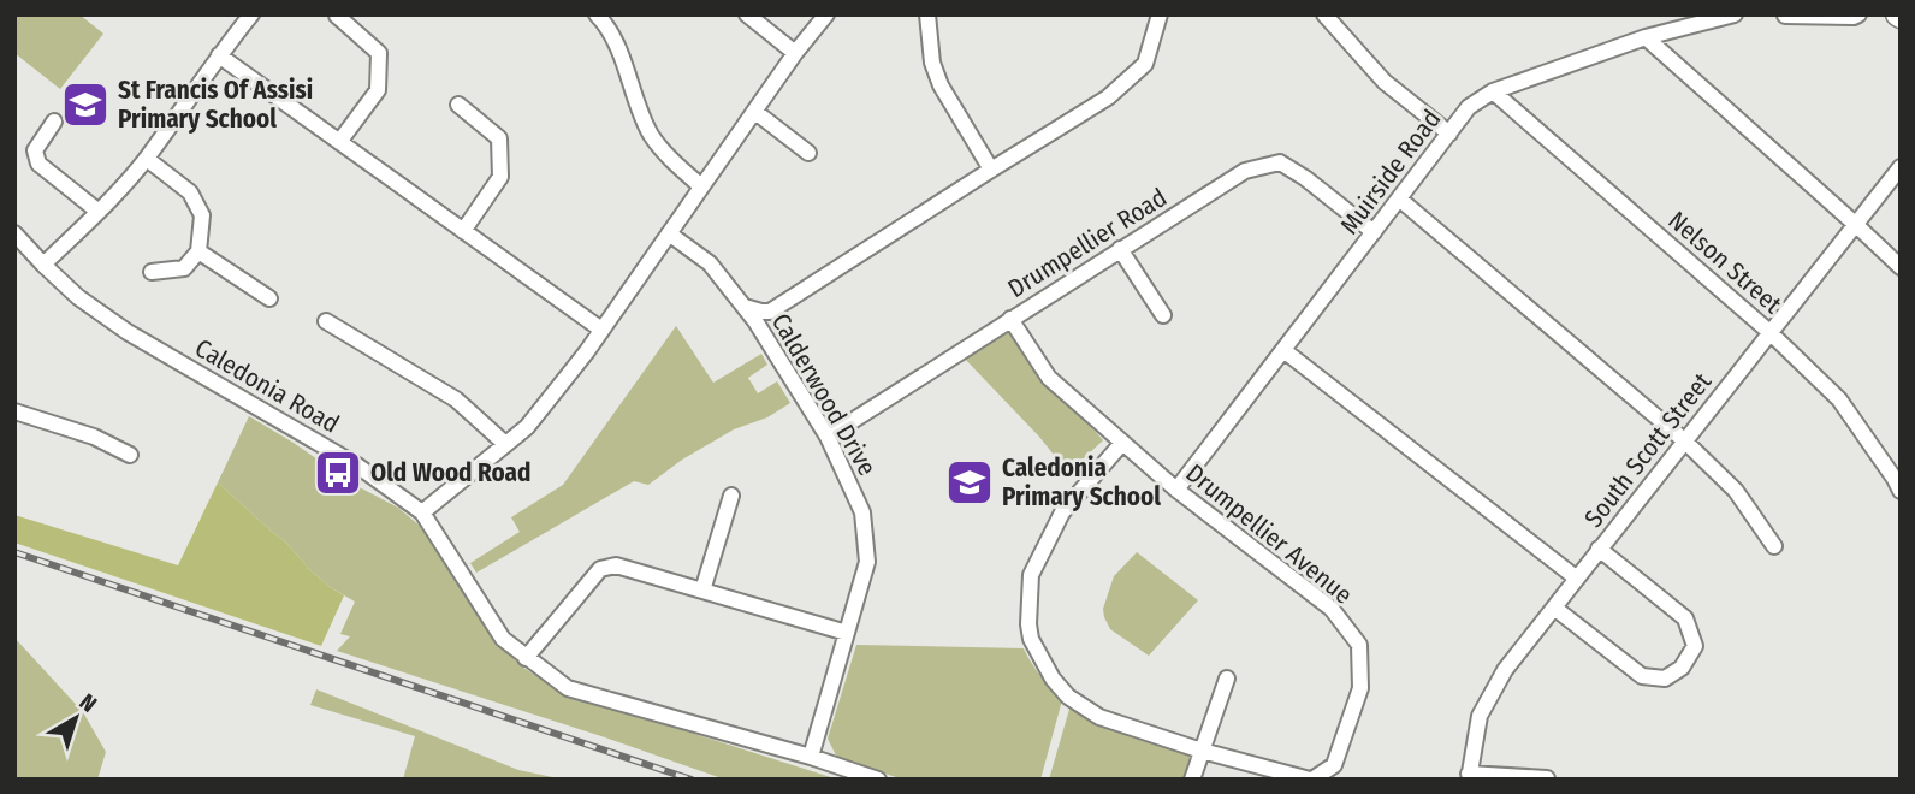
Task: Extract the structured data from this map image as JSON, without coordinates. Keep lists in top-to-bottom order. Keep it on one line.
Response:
{"streets":{"street":["Muirside Road","Drumpellier Road","Nelson Street","Caledonia Road","Calderwood Drive","South Scott Street","Drumpellier Avenue"]},"crossings":[["Muirside Road","Drumpellier Road"],["Muirside Road","Nelson Street"],["Muirside Road","Drumpellier Avenue"],["Drumpellier Road","Calderwood Drive"],["Drumpellier Road","Drumpellier Avenue"],["Nelson Street","South Scott Street"],["Caledonia Road","Calderwood Drive"]],"places":{"school or university":["St Francis Of Assisi Primary School","Caledonia Primary School"],"bus stop":["Old Wood Road"]},"north":"top right"}
